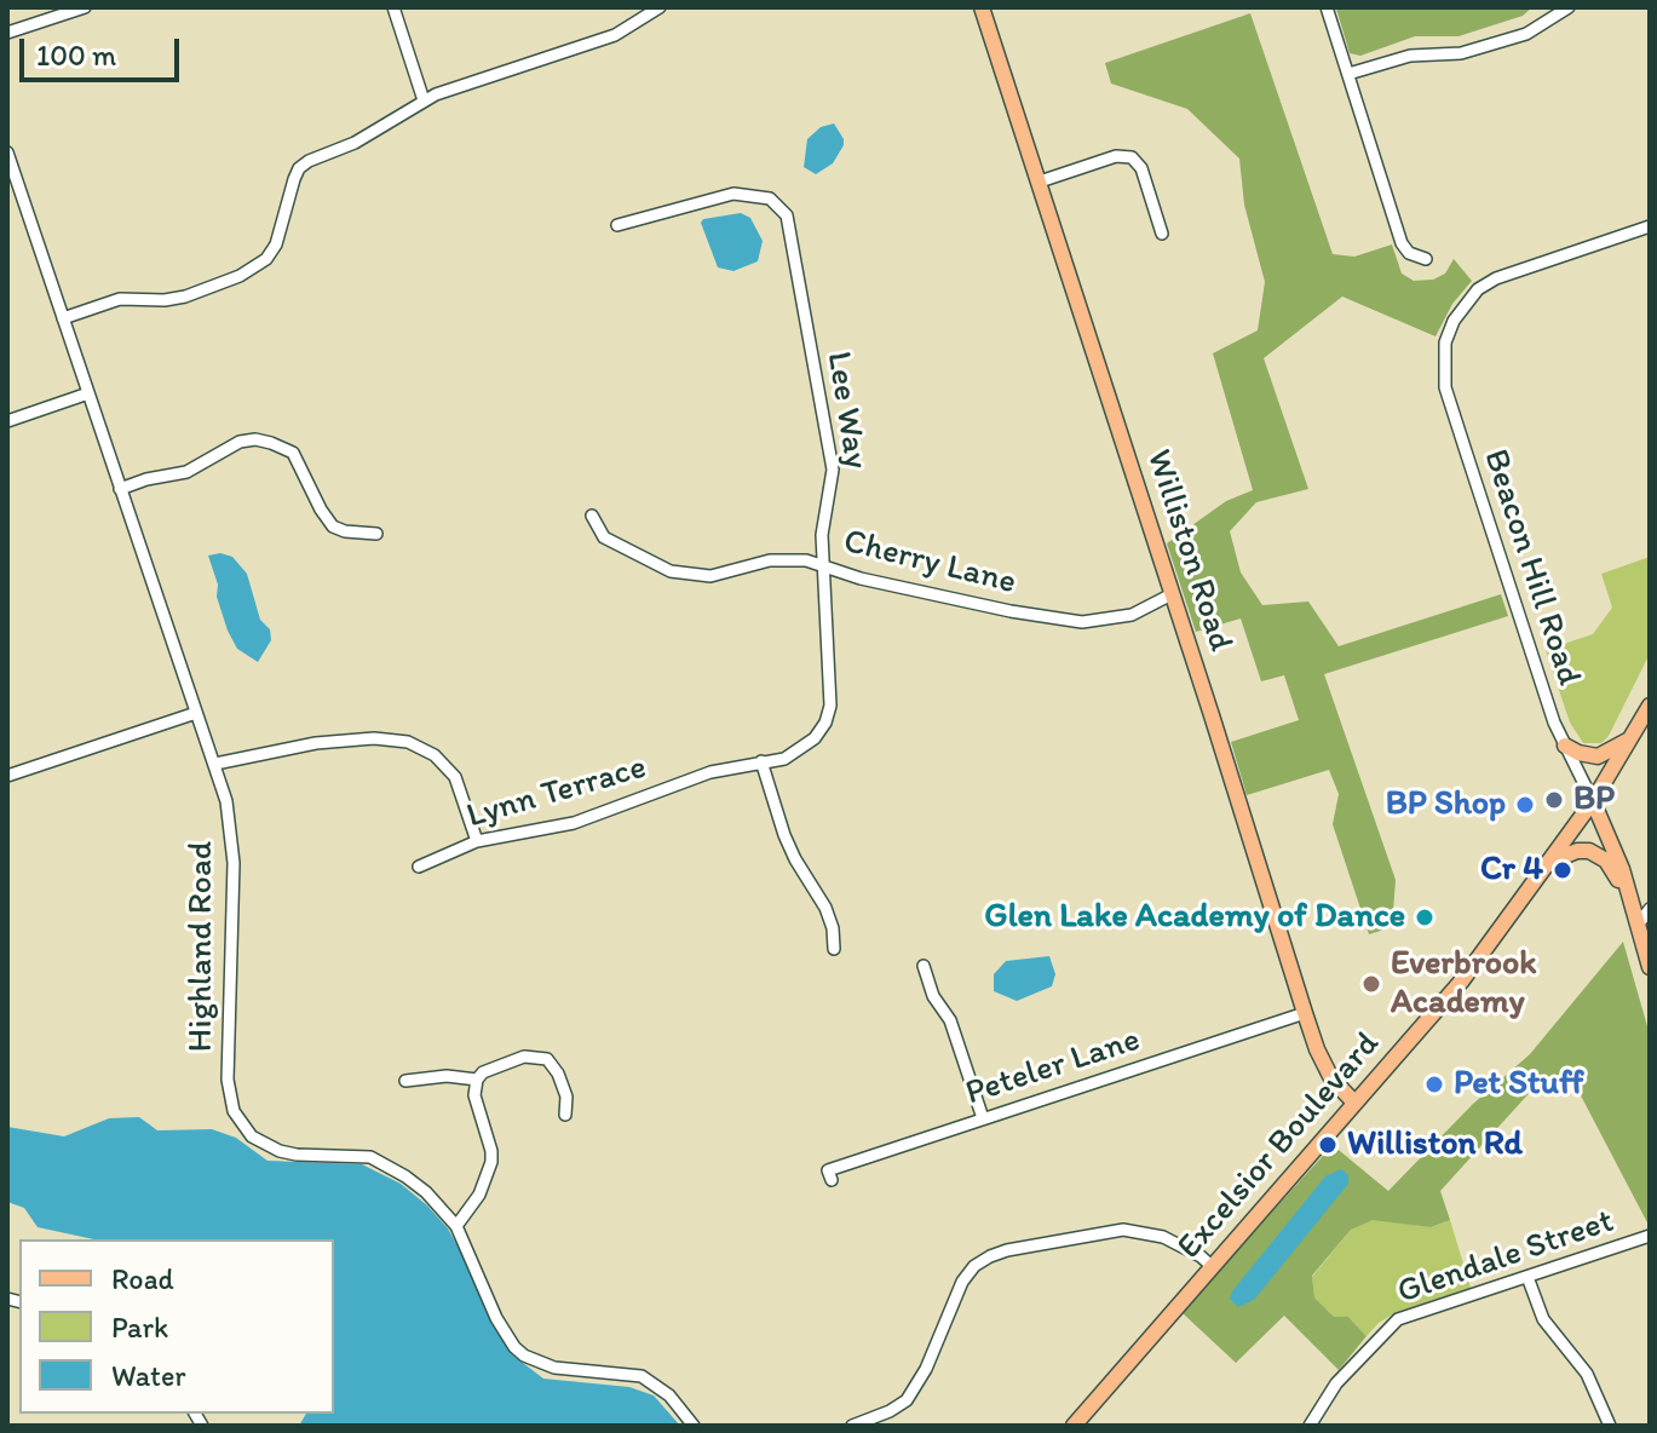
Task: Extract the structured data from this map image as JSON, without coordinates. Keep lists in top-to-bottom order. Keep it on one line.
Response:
{"streets":{"main road":["Williston Road","Excelsior Boulevard"],"street":["Lee Way","Cherry Lane","Beacon Hill Road","Lynn Terrace","Highland Road","Peteler Lane","Glendale Street"]},"crossings":[["Lee Way","Cherry Lane"],["Lee Way","Lynn Terrace"],["Williston Road","Cherry Lane"],["Williston Road","Peteler Lane"],["Williston Road","Excelsior Boulevard"],["Beacon Hill Road","Excelsior Boulevard"]],"places":["BP","BP Shop","Cr 4","Glen Lake Academy of Dance","Everbrook Academy","Pet Stuff","Williston Rd"],"legend":["Road","Park","Water"],"scale_bar":"100 m"}
